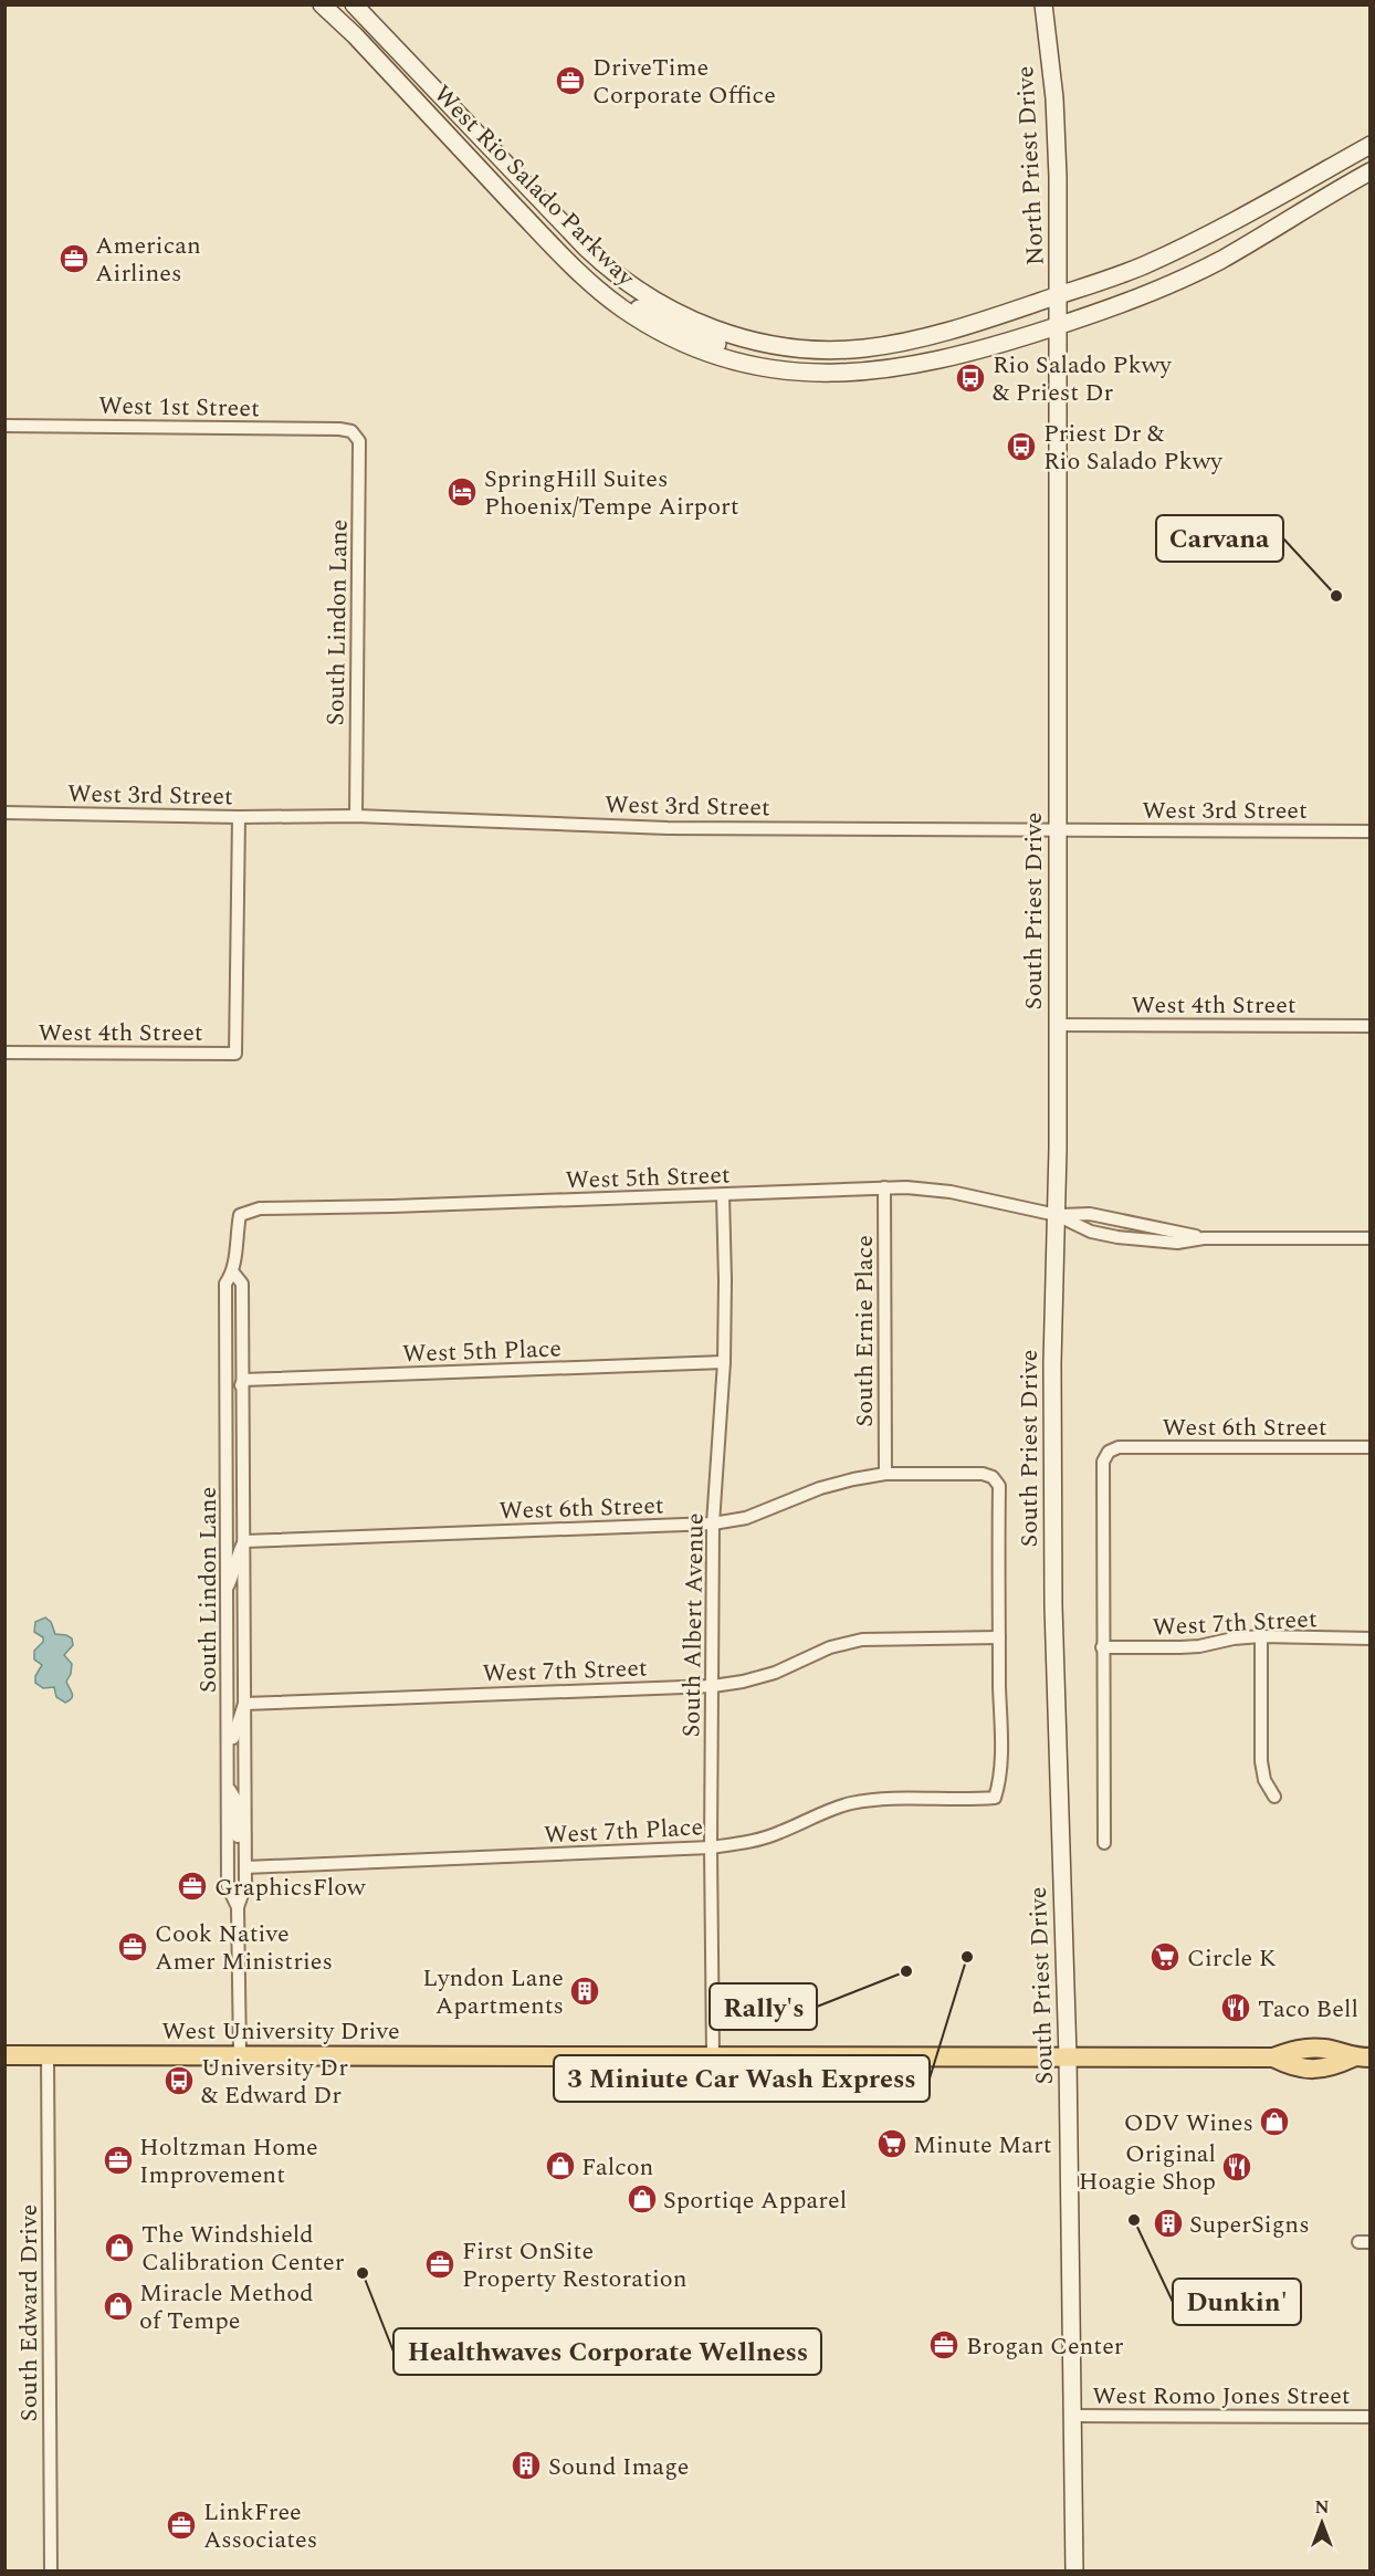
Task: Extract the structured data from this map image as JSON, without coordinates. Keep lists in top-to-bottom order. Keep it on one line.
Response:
{"streets":{"main road":["North Priest Drive","West Rio Salado Parkway","South Priest Drive","West University Drive"],"street":["West 1st Street","South Lindon Lane","West 3rd Street","West 4th Street","West 5th Street","South Ernie Place","West 5th Place","West 6th Street","West 7th Street","South Albert Avenue","West 7th Place","South Edward Drive","West Romo Jones Street"]},"crossings":[["North Priest Drive","West Rio Salado Parkway"],["North Priest Drive","South Priest Drive"],["West Rio Salado Parkway","South Priest Drive"],["West 1st Street","South Lindon Lane"],["South Lindon Lane","West 3rd Street"],["South Lindon Lane","West 5th Street"],["South Lindon Lane","West 5th Place"],["South Lindon Lane","West 6th Street"],["South Lindon Lane","West 7th Street"],["South Lindon Lane","West 7th Place"],["South Lindon Lane","West University Drive"],["West 3rd Street","South Priest Drive"],["West 3rd Street","West 4th Street"],["South Priest Drive","West 4th Street"],["South Priest Drive","West 5th Street"],["South Priest Drive","West 6th Street"],["South Priest Drive","West 7th Street"],["South Priest Drive","West 7th Place"],["South Priest Drive","West University Drive"],["South Priest Drive","West Romo Jones Street"],["West 5th Street","South Ernie Place"],["West 5th Street","South Albert Avenue"],["South Ernie Place","West 6th Street"],["West 5th Place","South Albert Avenue"],["West 6th Street","West 7th Street"],["West 6th Street","South Albert Avenue"],["West 7th Street","South Albert Avenue"],["South Albert Avenue","West 7th Place"],["South Albert Avenue","West University Drive"],["West University Drive","South Edward Drive"]],"places":{"office":["DriveTime Corporate Office","American Airlines","GraphicsFlow","Cook Native Amer Ministries","Holtzman Home Improvement","First OnSite Property Restoration","Brogan Center","LinkFree Associates"],"bus stop":["Rio Salado Pkwy & Priest Dr","Priest Dr & Rio Salado Pkwy","University Dr & Edward Dr"],"hotel":["SpringHill Suites Phoenix/Tempe Airport"],"other":["Carvana","3 Miniute Car Wash Express","Rally's","Dunkin'","Healthwaves Corporate Wellness"],"supermarket":["Circle K","Minute Mart"],"building":["Lyndon Lane Apartments","SuperSigns","Sound Image"],"restaurant":["Taco Bell","Original Hoagie Shop"],"shop":["ODV Wines","Falcon","Sportiqe Apparel","The Windshield Calibration Center","Miracle Method of Tempe"]},"north":"top"}
